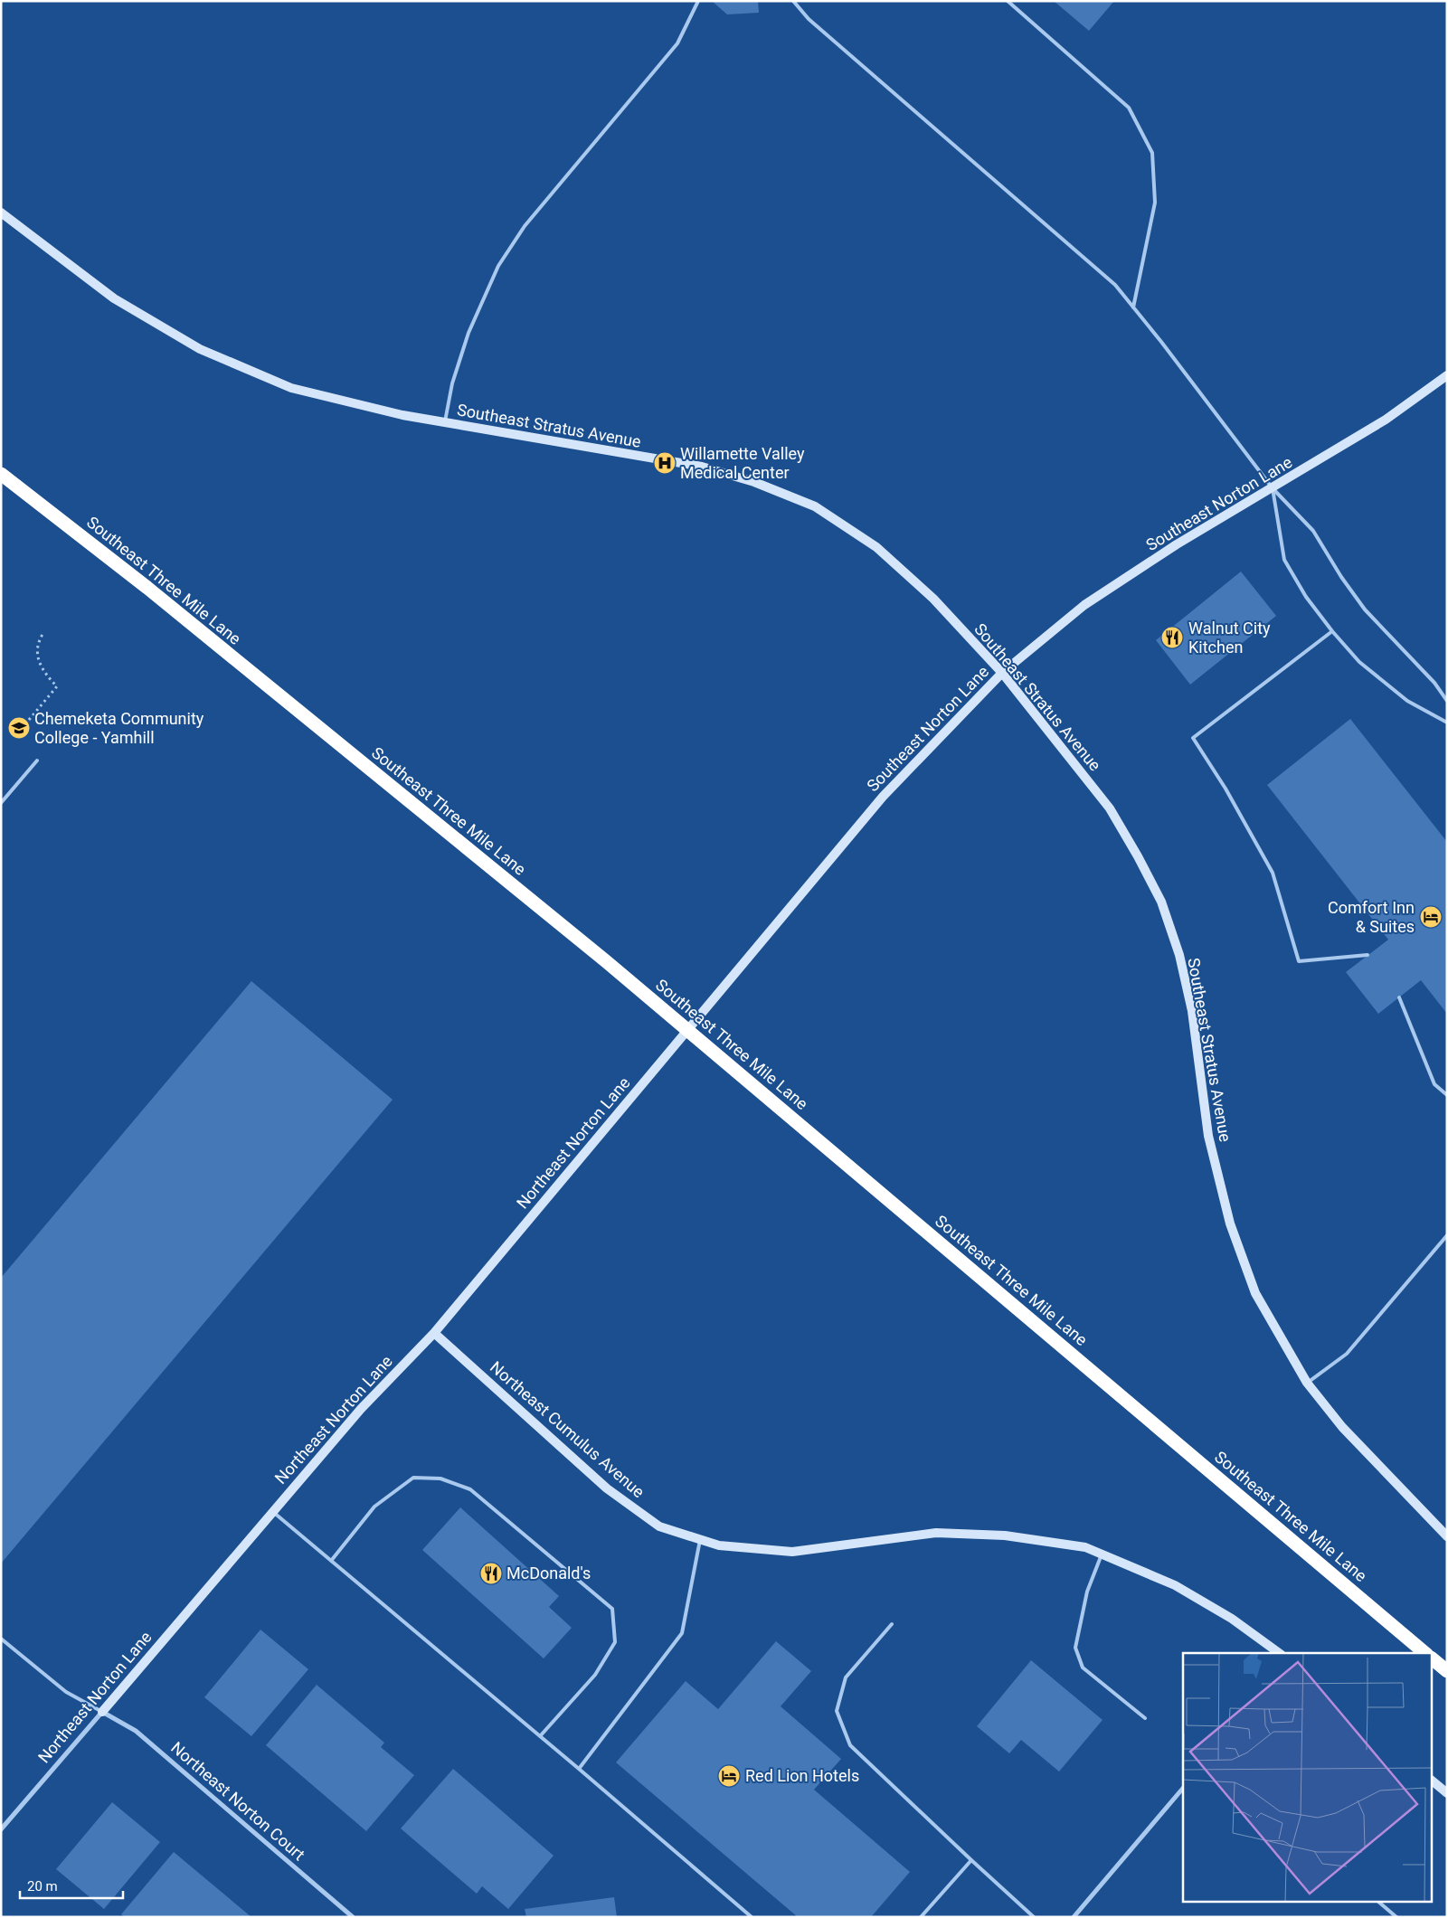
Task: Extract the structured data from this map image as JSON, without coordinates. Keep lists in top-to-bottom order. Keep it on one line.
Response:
{"streets":{"highway":["Southeast Three Mile Lane"],"street":["Southeast Stratus Avenue","Southeast Norton Lane","Northeast Norton Lane","Northeast Cumulus Avenue","Northeast Norton Court"]},"crossings":[["Southeast Stratus Avenue","Southeast Norton Lane"],["Southeast Norton Lane","Southeast Three Mile Lane"],["Southeast Norton Lane","Northeast Norton Lane"],["Southeast Three Mile Lane","Northeast Norton Lane"],["Northeast Norton Lane","Northeast Cumulus Avenue"],["Northeast Norton Lane","Northeast Norton Court"]],"places":{"hospital":["Willamette Valley Medical Center"],"restaurant":["Walnut City Kitchen","McDonald's"],"school or university":["Chemeketa Community College - Yamhill"],"hotel":["Comfort Inn & Suites","Red Lion Hotels"]},"scale_bar":"20 m"}
